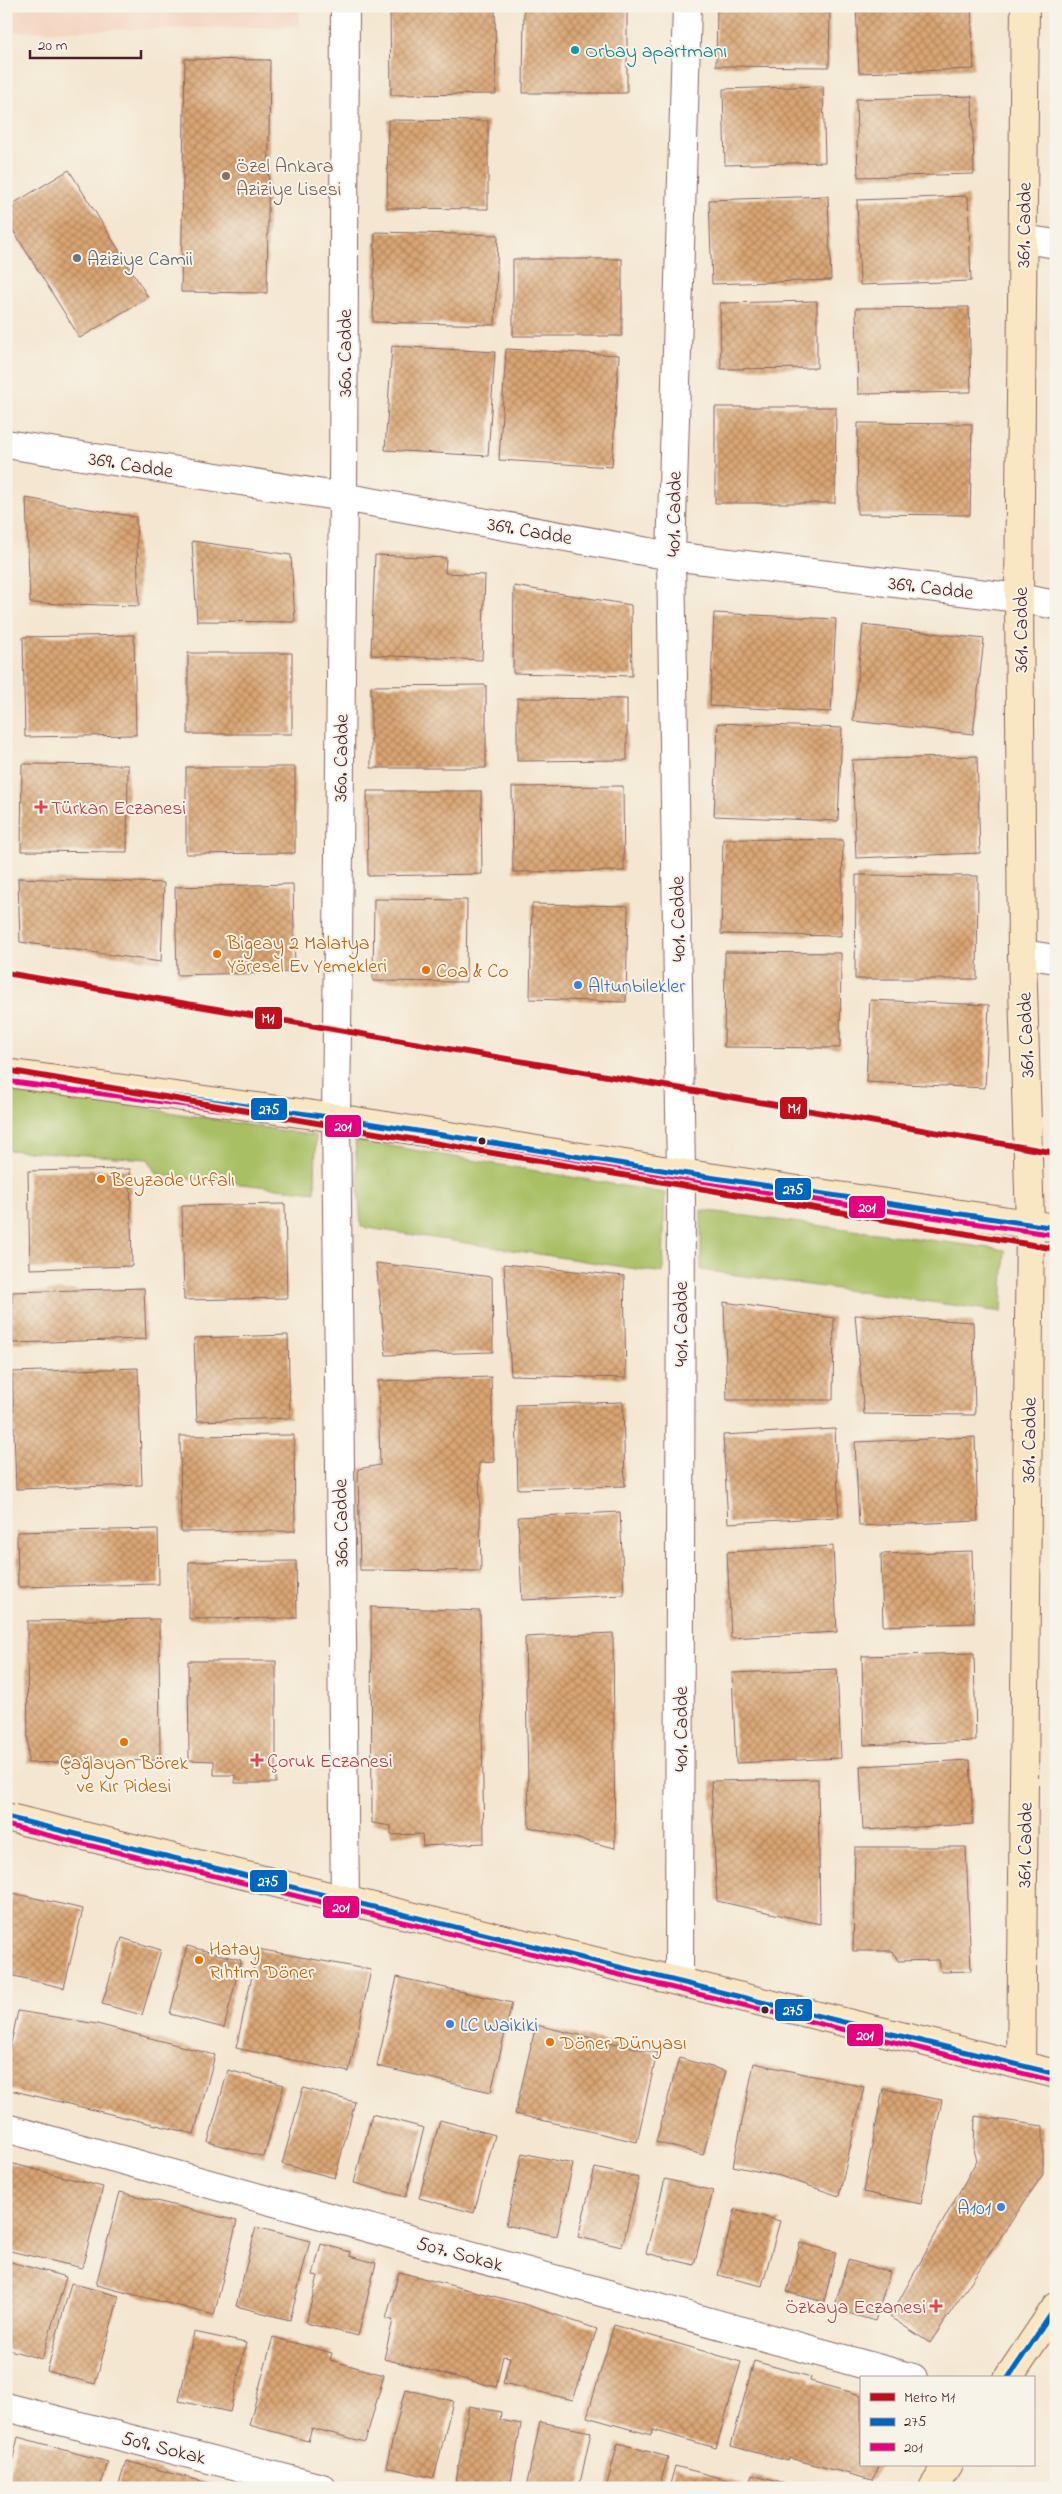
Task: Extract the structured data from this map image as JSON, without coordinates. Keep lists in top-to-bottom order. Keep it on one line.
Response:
{"streets":{"street":["361. Cadde","360. Cadde","369. Cadde","401. Cadde","507. Sokak","509. Sokak"]},"crossings":[["361. Cadde","369. Cadde"],["360. Cadde","369. Cadde"],["369. Cadde","401. Cadde"]],"places":{"other":["Orbay apartmanı","Özel Ankara Aziziye Lisesi","Aziziye Camii","Bigeay 2 Malatya Yöresel Ev Yemekleri","Coa & Co","Altunbilekler","Beyzade Urfalı","Çağlayan Börek ve Kır Pidesi","Hatay Rıhtım Döner","LC Waikiki","Döner Dünyası","A101"],"health":["Türkan Eczanesi","Çoruk Eczanesi","Özkaya Eczanesi"]},"lines":["metro line M1","transit line 275","transit line 201"],"legend":["Metro M1","275","201"],"scale_bar":"20 m"}
